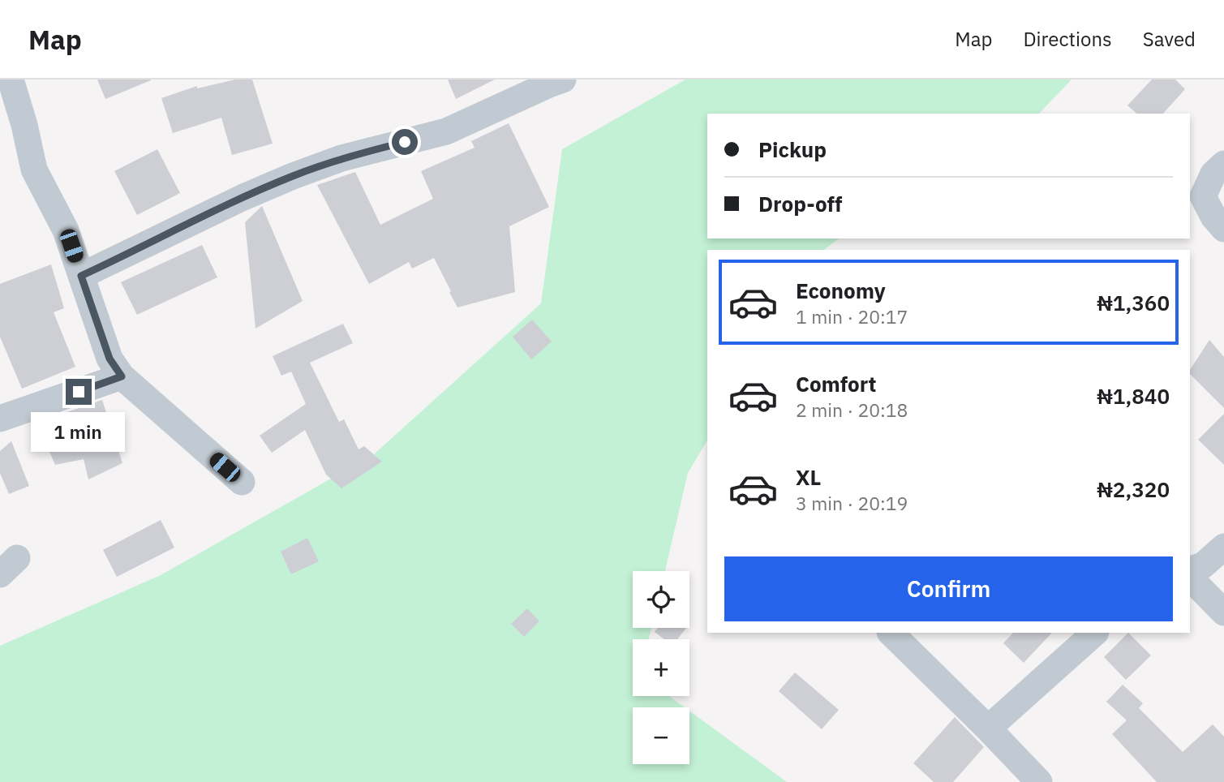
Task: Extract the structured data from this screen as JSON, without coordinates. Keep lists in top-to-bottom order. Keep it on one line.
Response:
{"page":{"header":"Map","nav":["Map","Directions","Saved"],"banner":["Pickup","Drop-off"],"list":[{"name":"Economy","note":"1 min · 20:17","value":"₦1,360"},{"name":"Comfort","note":"2 min · 20:18","value":"₦1,840"},{"name":"XL","note":"3 min · 20:19","value":"₦2,320"}],"bubble":"1 min","buttons":"Confirm","map_buttons":["+","−"]}}
